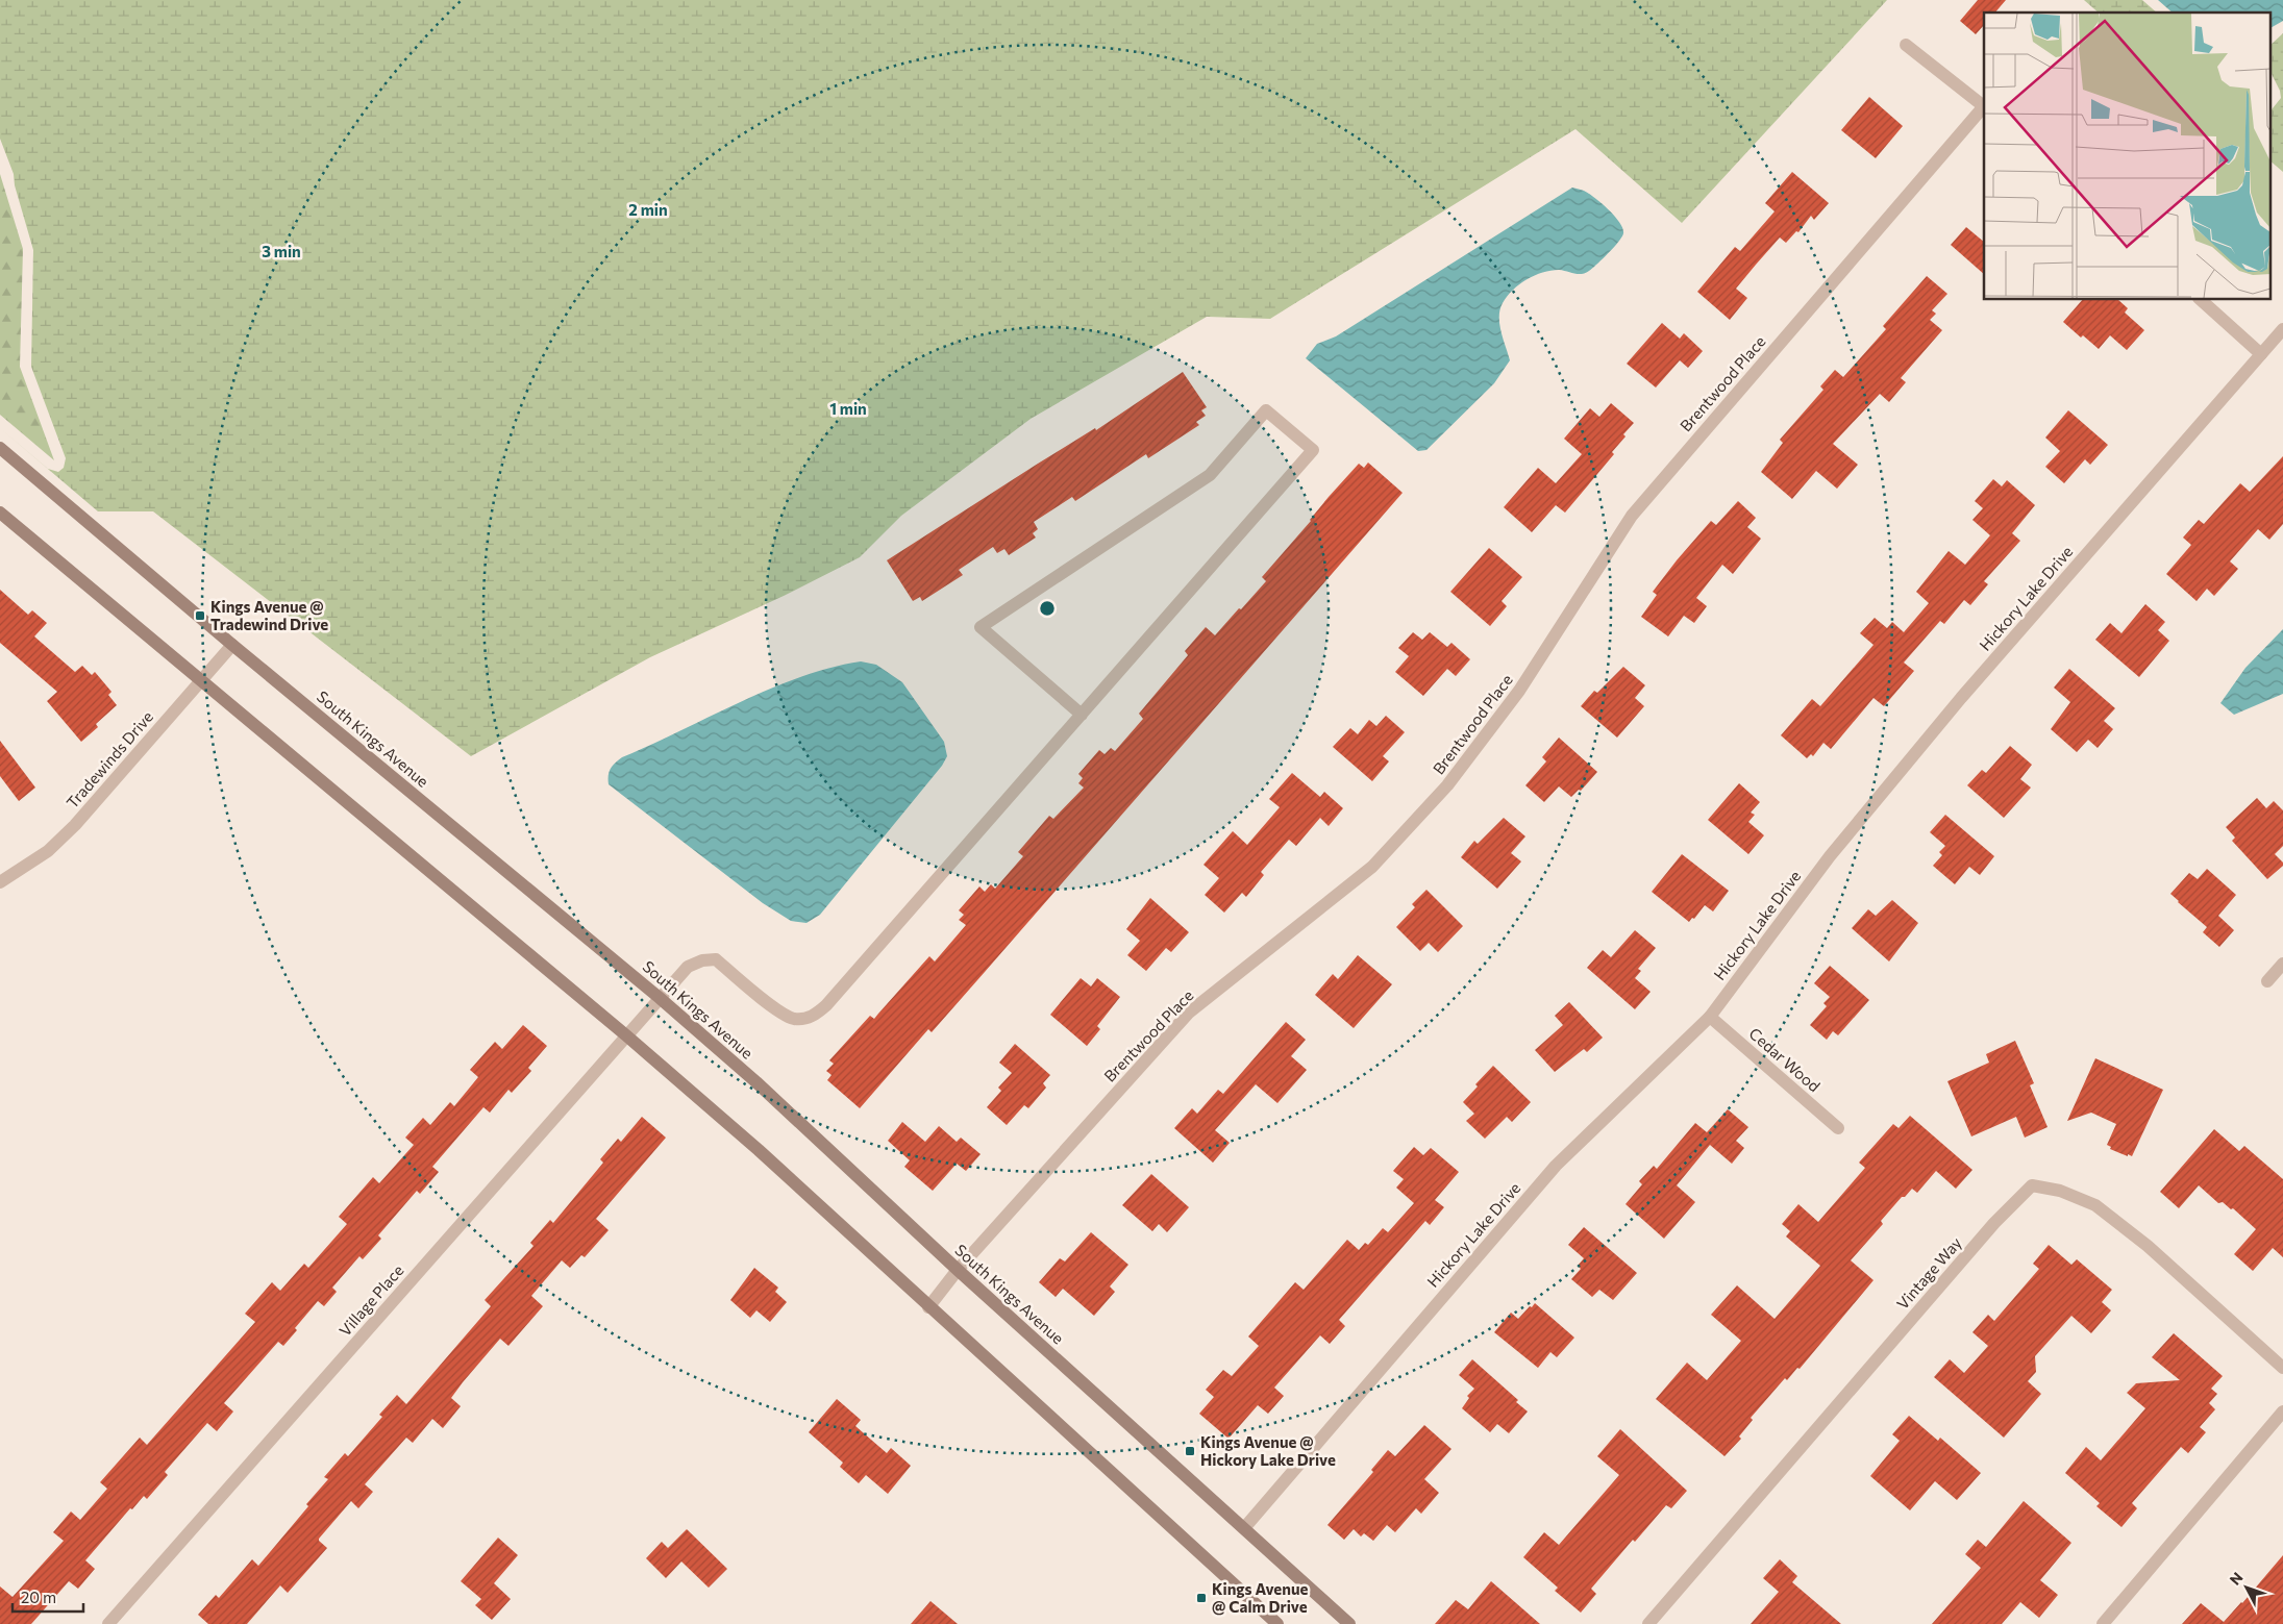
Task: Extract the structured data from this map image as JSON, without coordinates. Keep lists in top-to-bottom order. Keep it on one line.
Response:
{"streets":{"main road":["South Kings Avenue"],"street":["Brentwood Place","Hickory Lake Drive","Tradewinds Drive","Cedar Wood","Vintage Way","Village Place"]},"crossings":[["Brentwood Place","South Kings Avenue"],["Hickory Lake Drive","South Kings Avenue"],["Hickory Lake Drive","Cedar Wood"],["South Kings Avenue","Tradewinds Drive"],["South Kings Avenue","Village Place"]],"places":{"transit":["Kings Avenue @ Tradewind Drive","Kings Avenue @ Hickory Lake Drive","Kings Avenue @ Calm Drive"]},"scale_bar":"20 m","north":"top left","rings":["2 min","3 min","1 min"]}
